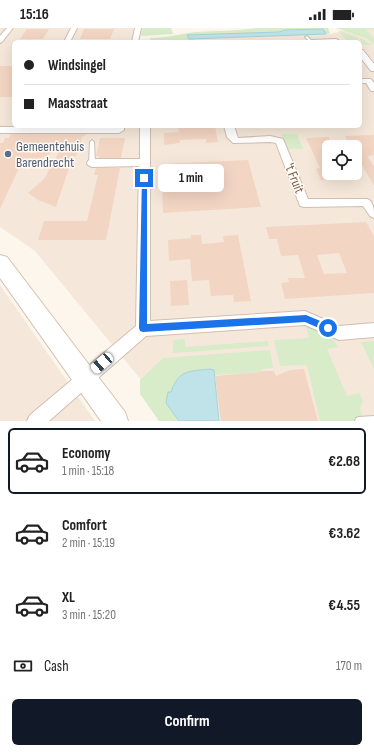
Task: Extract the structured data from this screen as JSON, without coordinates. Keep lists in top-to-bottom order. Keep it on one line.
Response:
{"streets":{"street":["'t Fruit"]},"places":["Gemeentehuis Barendrecht"],"page":{"status":"15:16","banner":["Windsingel","Maasstraat"],"bubble":"1 min","list":[{"name":"Economy","note":"1 min · 15:18","value":"€2.68"},{"name":"Comfort","note":"2 min · 15:19","value":"€3.62"},{"name":"XL","note":"3 min · 15:20","value":"€4.55"}],"pay":["Cash","170 m"],"buttons":"Confirm"}}
